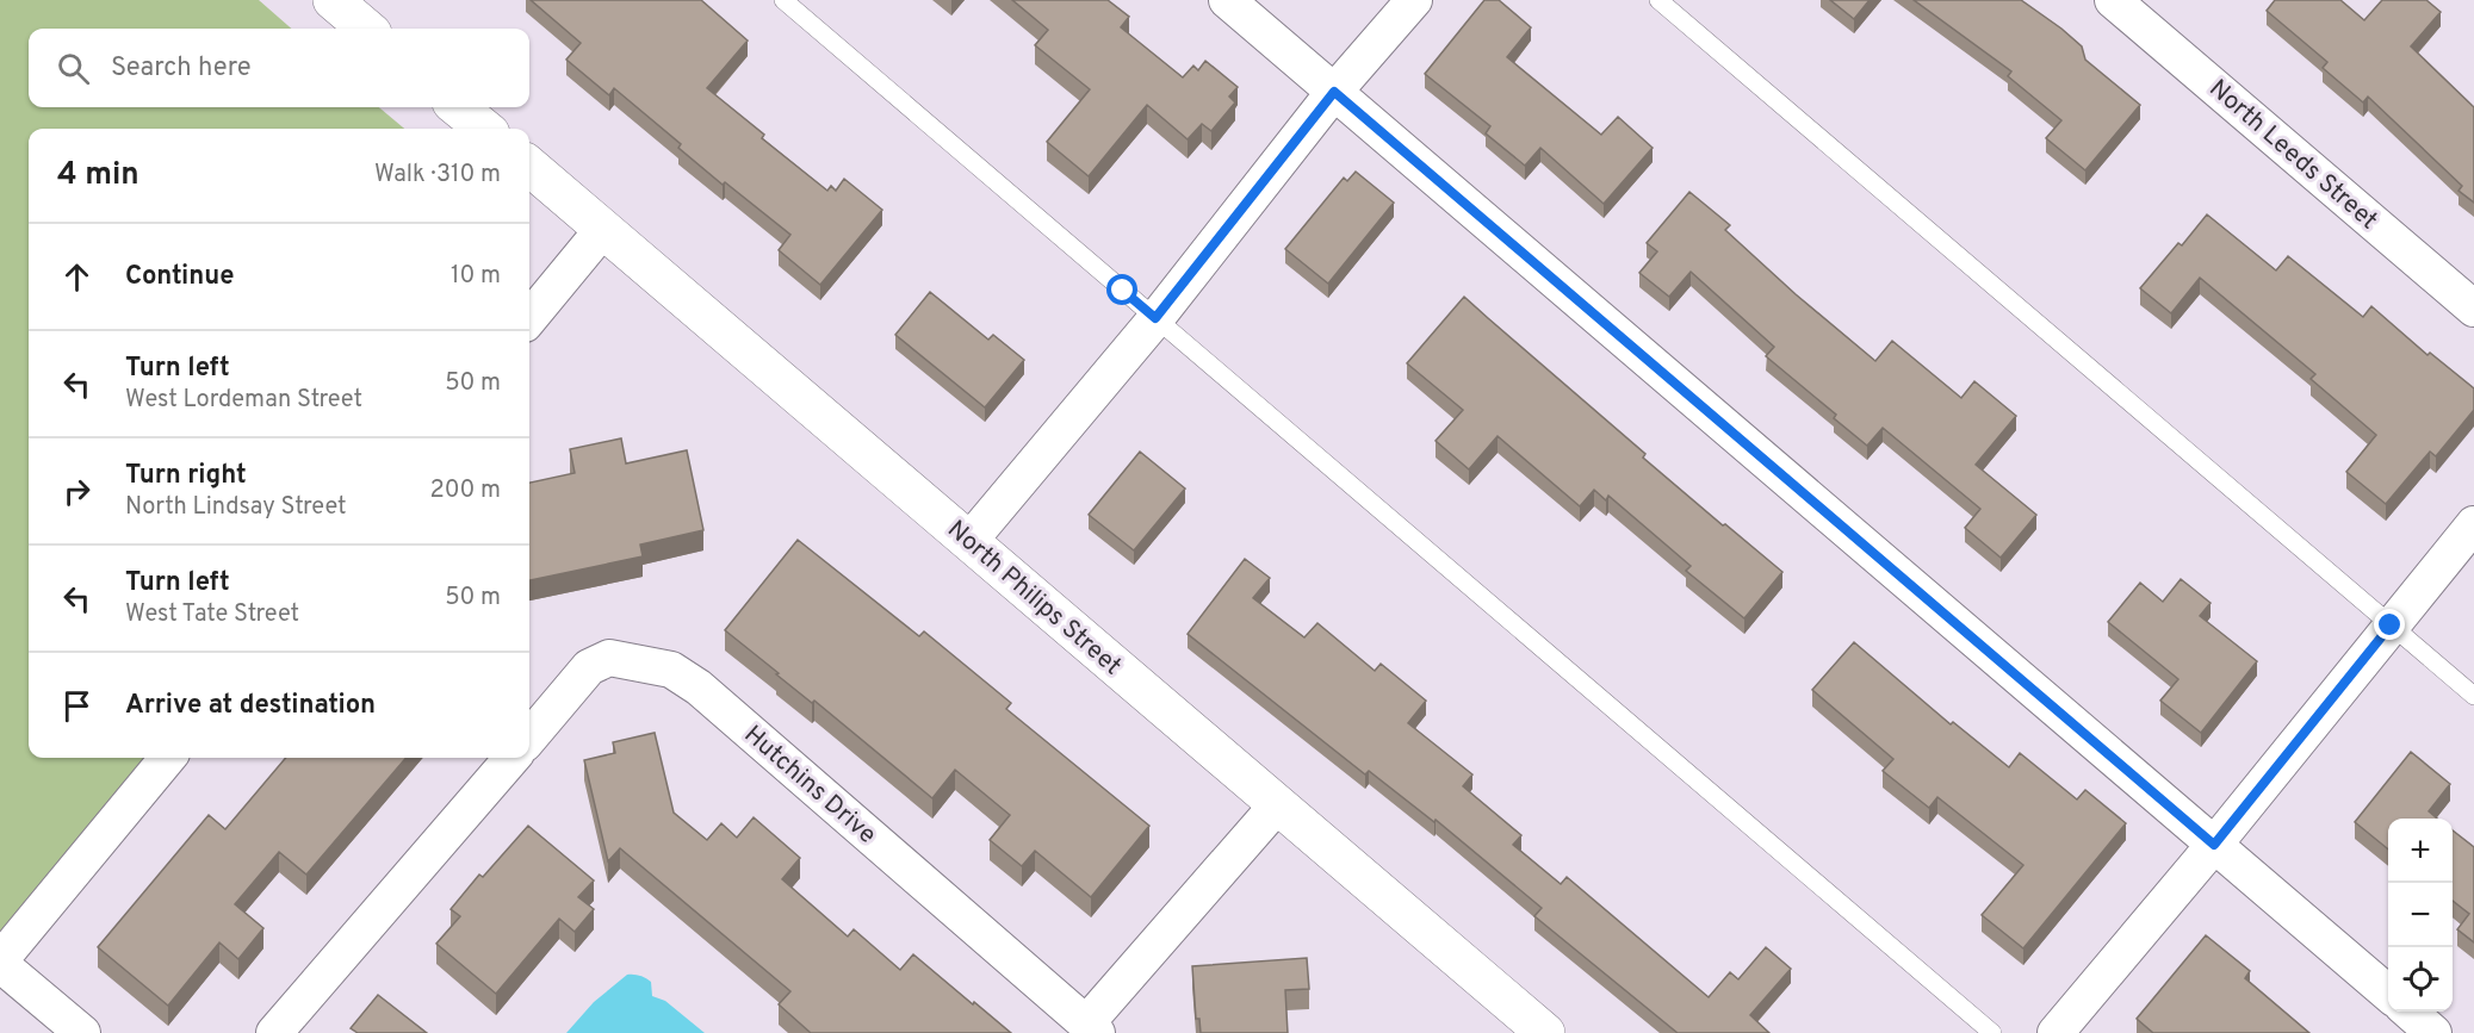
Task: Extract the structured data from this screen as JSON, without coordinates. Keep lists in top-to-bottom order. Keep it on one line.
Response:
{"streets":{"street":["North Leeds Street","North Philips Street","Hutchins Drive"]},"crossings":[["North Philips Street","Hutchins Drive"]],"page":{"search":"Search here","heading":["4 min","Walk · 310 m"],"list":[["Continue","10 m"],["Turn left","West Lordeman Street","50 m"],["Turn right","North Lindsay Street","200 m"],["Turn left","West Tate Street","50 m"],"Arrive at destination"],"map_buttons":["+","−"]}}
